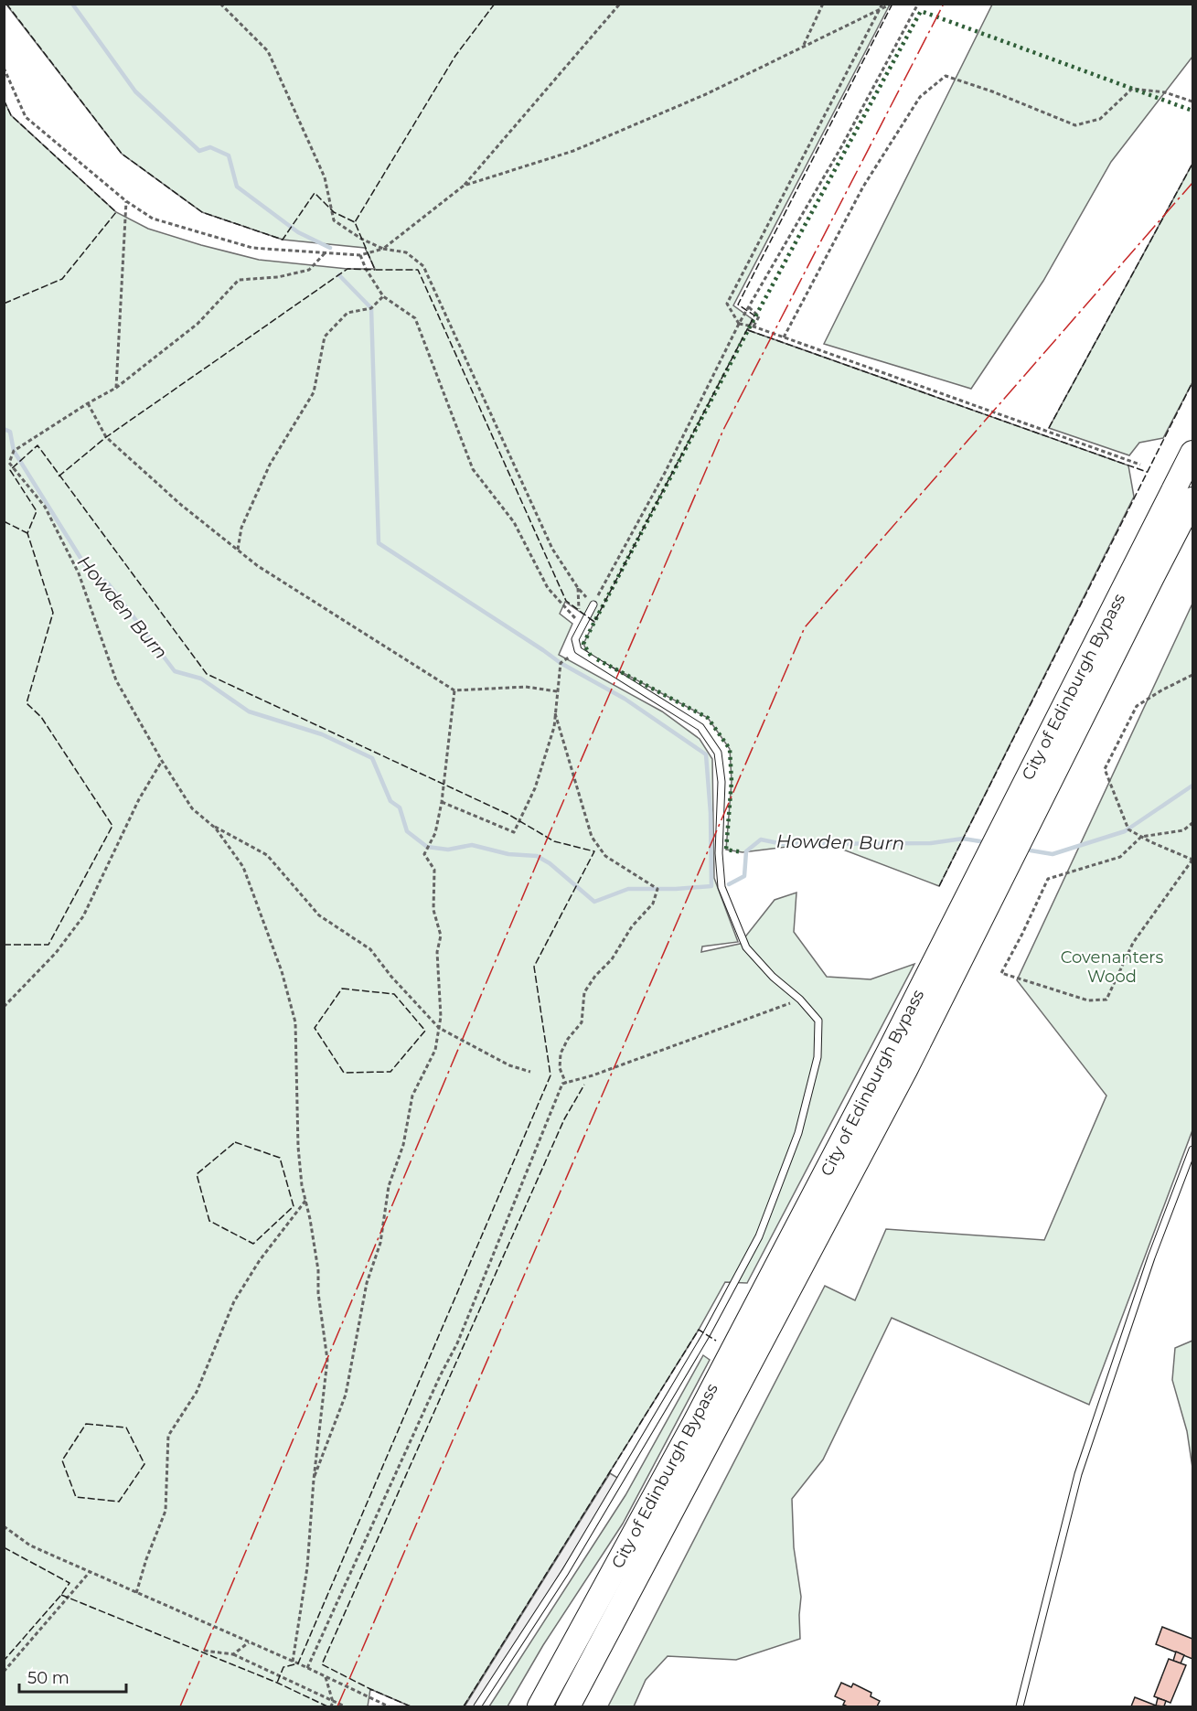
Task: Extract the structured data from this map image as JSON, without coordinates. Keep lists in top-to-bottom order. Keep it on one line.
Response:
{"streets":{"highway":["City of Edinburgh Bypass"]},"water":["Howden Burn"],"parks":["Covenanters Wood"],"scale_bar":"50 m"}
